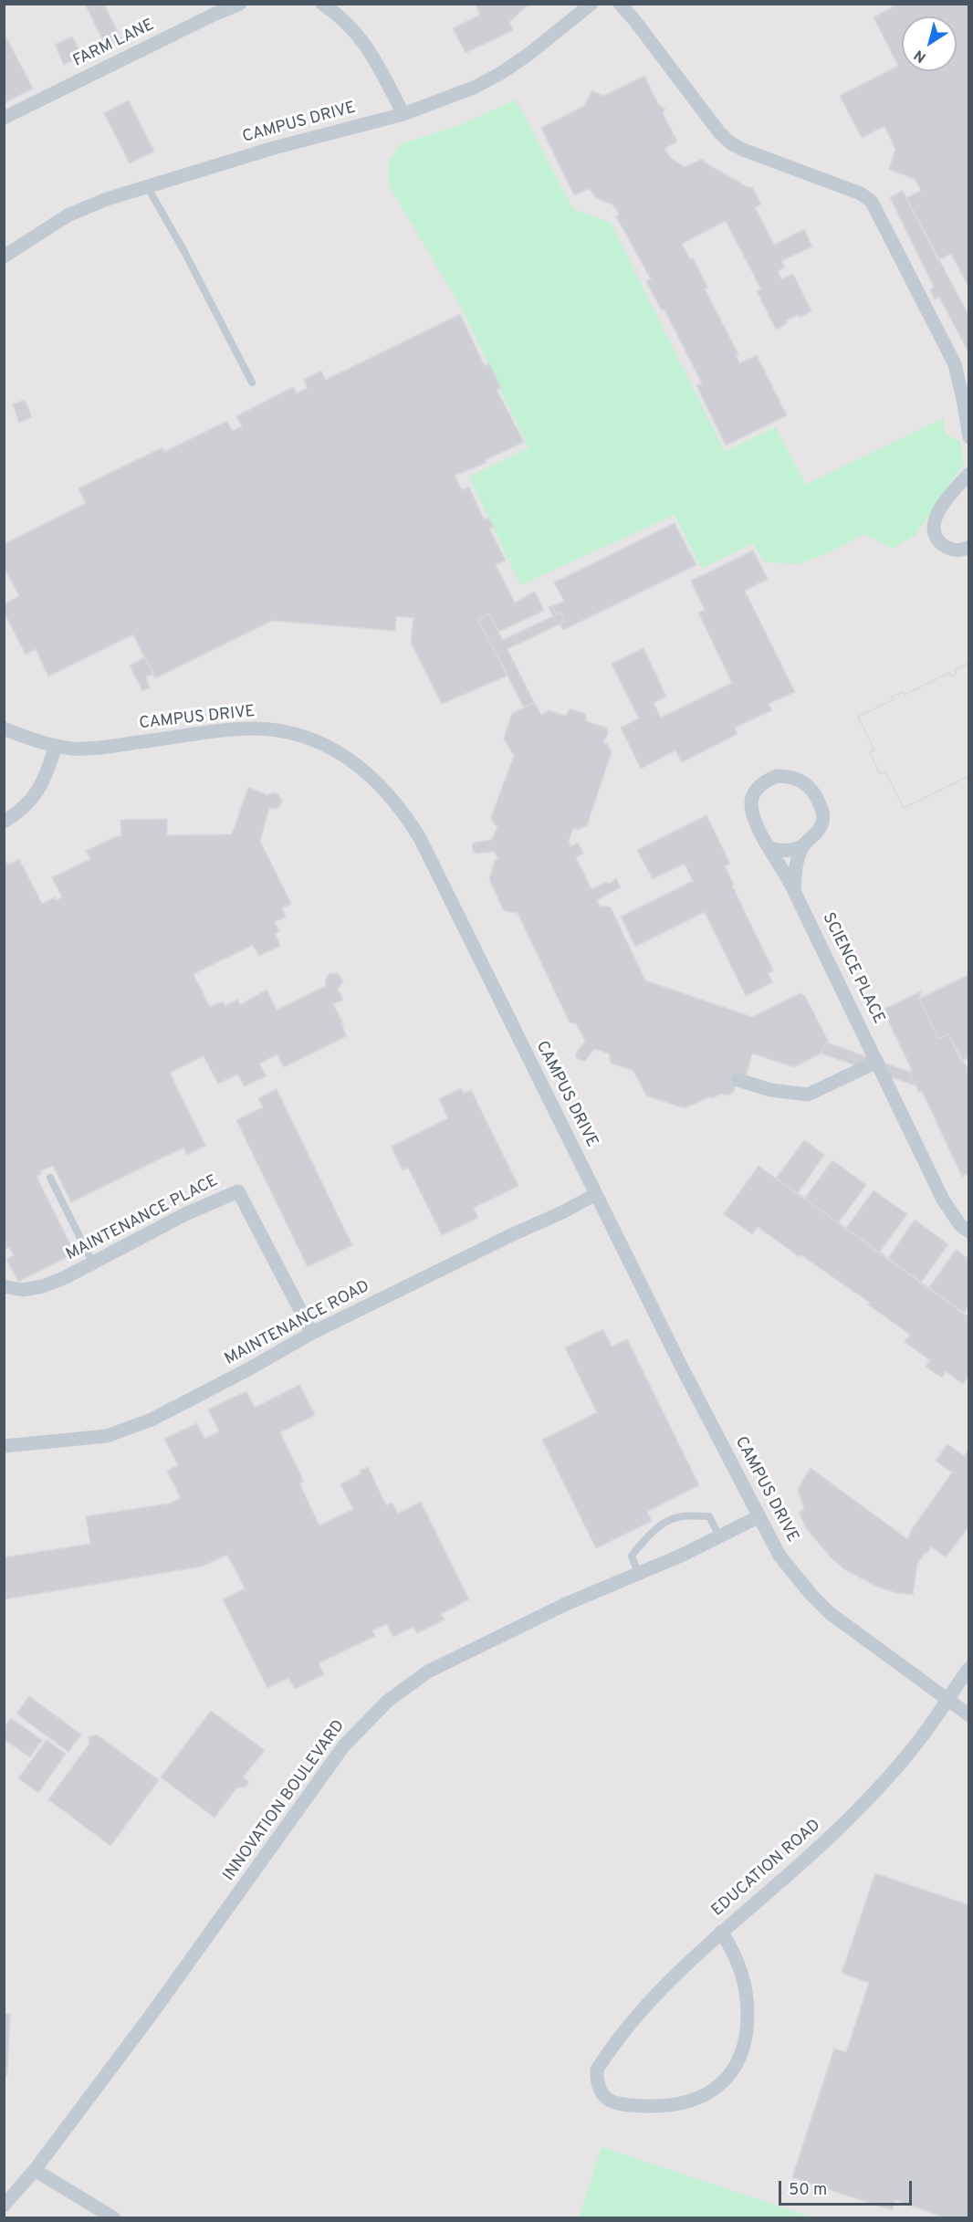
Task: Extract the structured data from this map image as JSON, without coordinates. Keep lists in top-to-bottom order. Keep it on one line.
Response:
{"streets":{"street":["FARM LANE","CAMPUS DRIVE","SCIENCE PLACE","MAINTENANCE PLACE","MAINTENANCE ROAD","INNOVATION BOULEVARD","EDUCATION ROAD"]},"crossings":[["CAMPUS DRIVE","MAINTENANCE ROAD"],["CAMPUS DRIVE","INNOVATION BOULEVARD"],["CAMPUS DRIVE","EDUCATION ROAD"],["MAINTENANCE PLACE","MAINTENANCE ROAD"]],"scale_bar":"50 m","north":"bottom left"}
